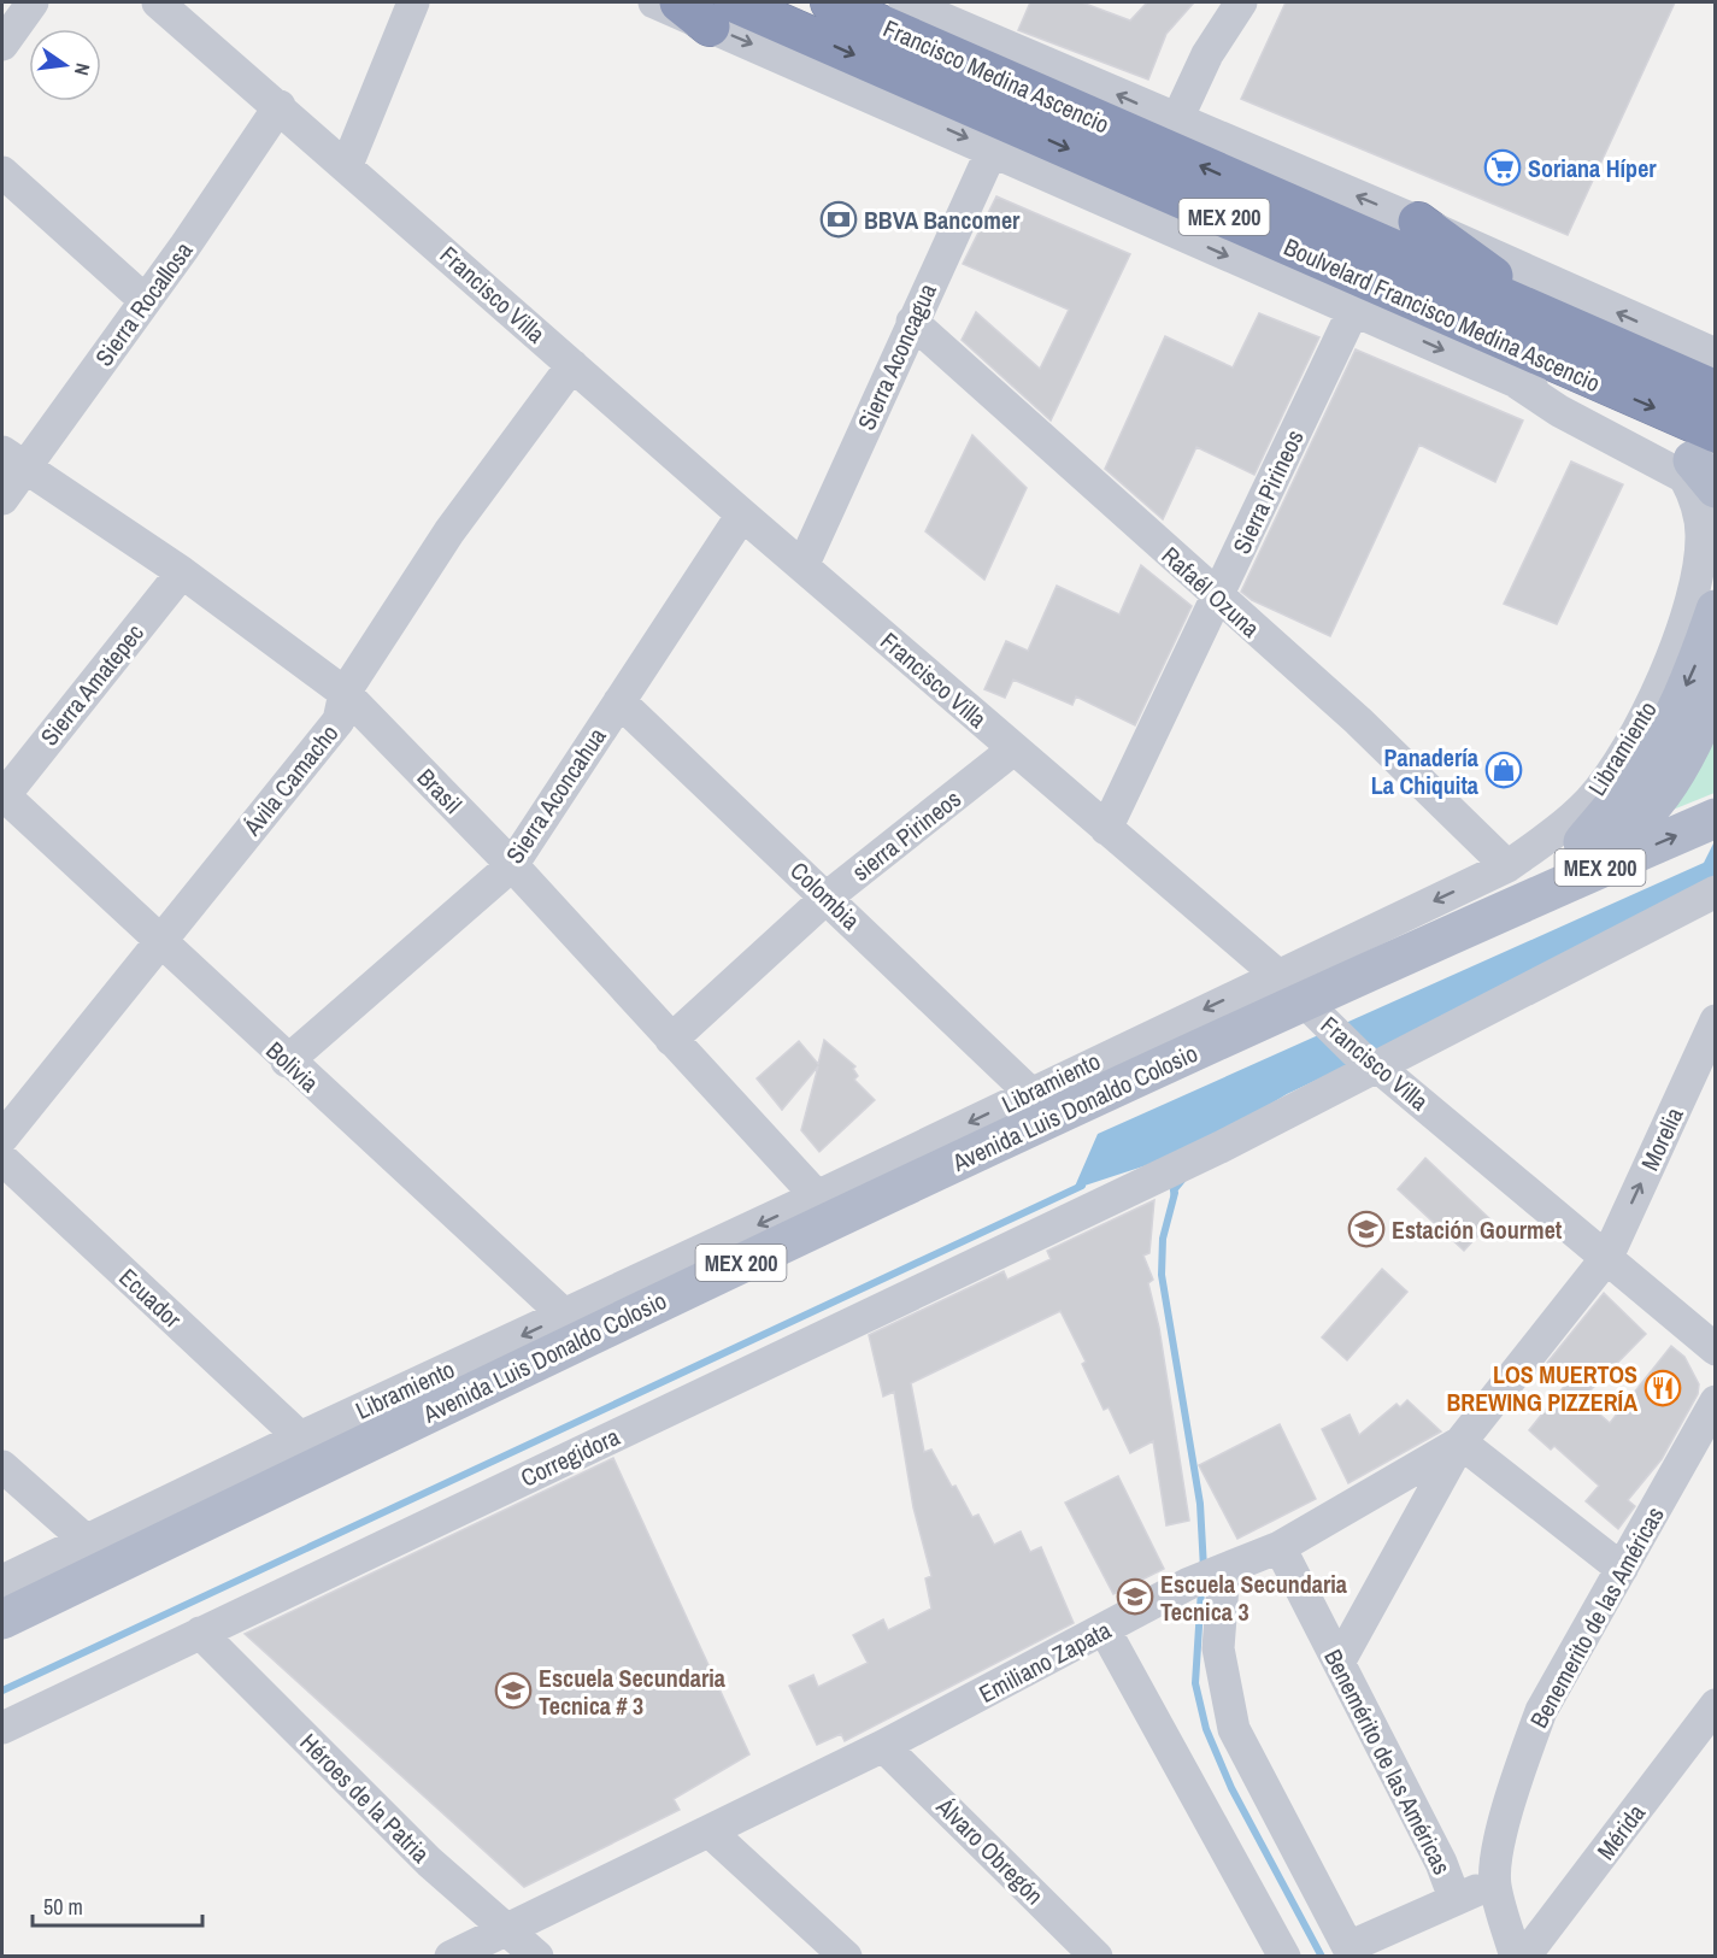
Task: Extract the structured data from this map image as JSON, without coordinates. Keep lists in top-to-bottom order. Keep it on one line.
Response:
{"streets":{"highway":["Francisco Medina Ascencio","MEX 200","Boulvelard Francisco Medina Ascencio"],"main road":["Avenida Luis Donaldo Colosio"],"street":["Francisco Villa","Sierra Rocallosa","Sierra Aconcagua","Sierra Pirineos","Rafaél Ozuna","Sierra Amatepec","Libramiento","Ávila Camacho","Brasil","Sierra Aconcahua","sierra Pirineos","Colombia","Bolivia","Morelia","Ecuador","Corregidora","Benemerito de las Américas","Emiliano Zapata","Benemérito de las Américas","Héroes de la Patria","Mérida","Álvaro Obregón"]},"crossings":[["Francisco Medina Ascencio","Boulvelard Francisco Medina Ascencio"],["Francisco Villa","Sierra Rocallosa"],["Francisco Villa","Sierra Aconcagua"],["Francisco Villa","Sierra Pirineos"],["Francisco Villa","Libramiento"],["Francisco Villa","Ávila Camacho"],["Francisco Villa","Sierra Aconcahua"],["Francisco Villa","sierra Pirineos"],["Francisco Villa","Avenida Luis Donaldo Colosio"],["Francisco Villa","Morelia"],["Francisco Villa","Corregidora"],["Francisco Villa","Emiliano Zapata"],["Sierra Rocallosa","Brasil"],["Sierra Aconcagua","Rafaél Ozuna"],["Sierra Pirineos","Rafaél Ozuna"],["Rafaél Ozuna","Libramiento"],["Sierra Amatepec","Brasil"],["Sierra Amatepec","Bolivia"],["Libramiento","Brasil"],["Libramiento","Colombia"],["Libramiento","Bolivia"],["Libramiento","Avenida Luis Donaldo Colosio"],["Libramiento","Ecuador"],["Ávila Camacho","Brasil"],["Ávila Camacho","Bolivia"],["Brasil","Sierra Aconcahua"],["Brasil","sierra Pirineos"],["Sierra Aconcahua","Colombia"],["Sierra Aconcahua","Bolivia"],["sierra Pirineos","Colombia"],["Bolivia","Avenida Luis Donaldo Colosio"],["Morelia","Emiliano Zapata"],["Corregidora","Héroes de la Patria"],["Emiliano Zapata","Benemérito de las Américas"],["Emiliano Zapata","Héroes de la Patria"],["Emiliano Zapata","Álvaro Obregón"]],"one_way":["Libramiento","Morelia"],"places":{"supermarket":["Soriana Híper"],"bank":["BBVA Bancomer"],"shop":["Panadería La Chiquita"],"school or university":["Estación Gourmet","Escuela Secundaria Tecnica 3","Escuela Secundaria Tecnica # 3"],"restaurant":["LOS MUERTOS BREWING PIZZERÍA"]},"scale_bar":"50 m","north":"right"}
